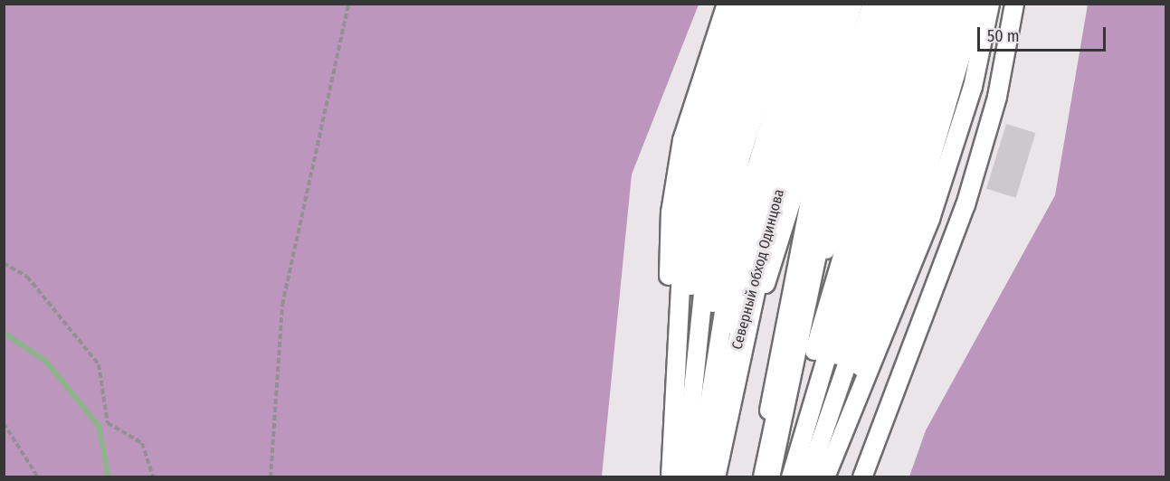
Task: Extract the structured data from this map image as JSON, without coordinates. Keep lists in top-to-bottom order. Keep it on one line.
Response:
{"streets":{"highway":["Северный обход Одинцова"]},"scale_bar":"50 m"}
